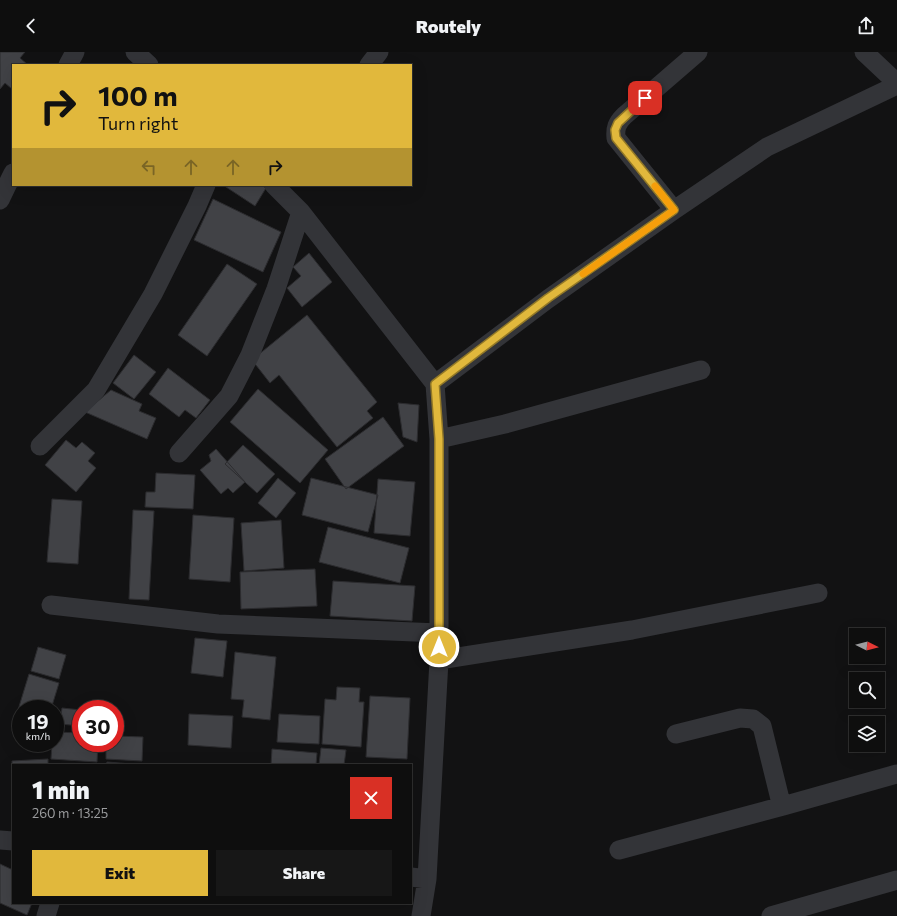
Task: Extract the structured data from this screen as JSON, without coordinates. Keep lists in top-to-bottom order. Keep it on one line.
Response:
{"north":"right","page":{"header":"Routely","turn":["100 m","Turn right"],"speed":"19 km/h","limit":"30","heading":["1 min","260 m · 13:25"],"buttons":["Exit","Share"]}}
